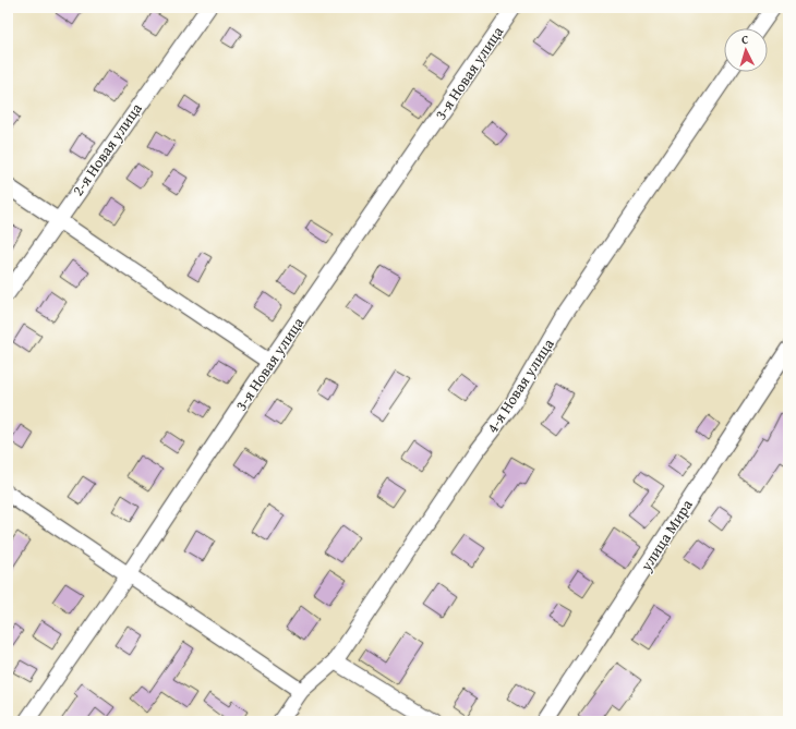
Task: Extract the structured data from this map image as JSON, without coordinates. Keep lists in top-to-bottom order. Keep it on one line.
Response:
{"streets":{"street":["3-я Новая улица","2-я Новая улица","4-я Новая улица","улица Мира"]},"north":"top"}
